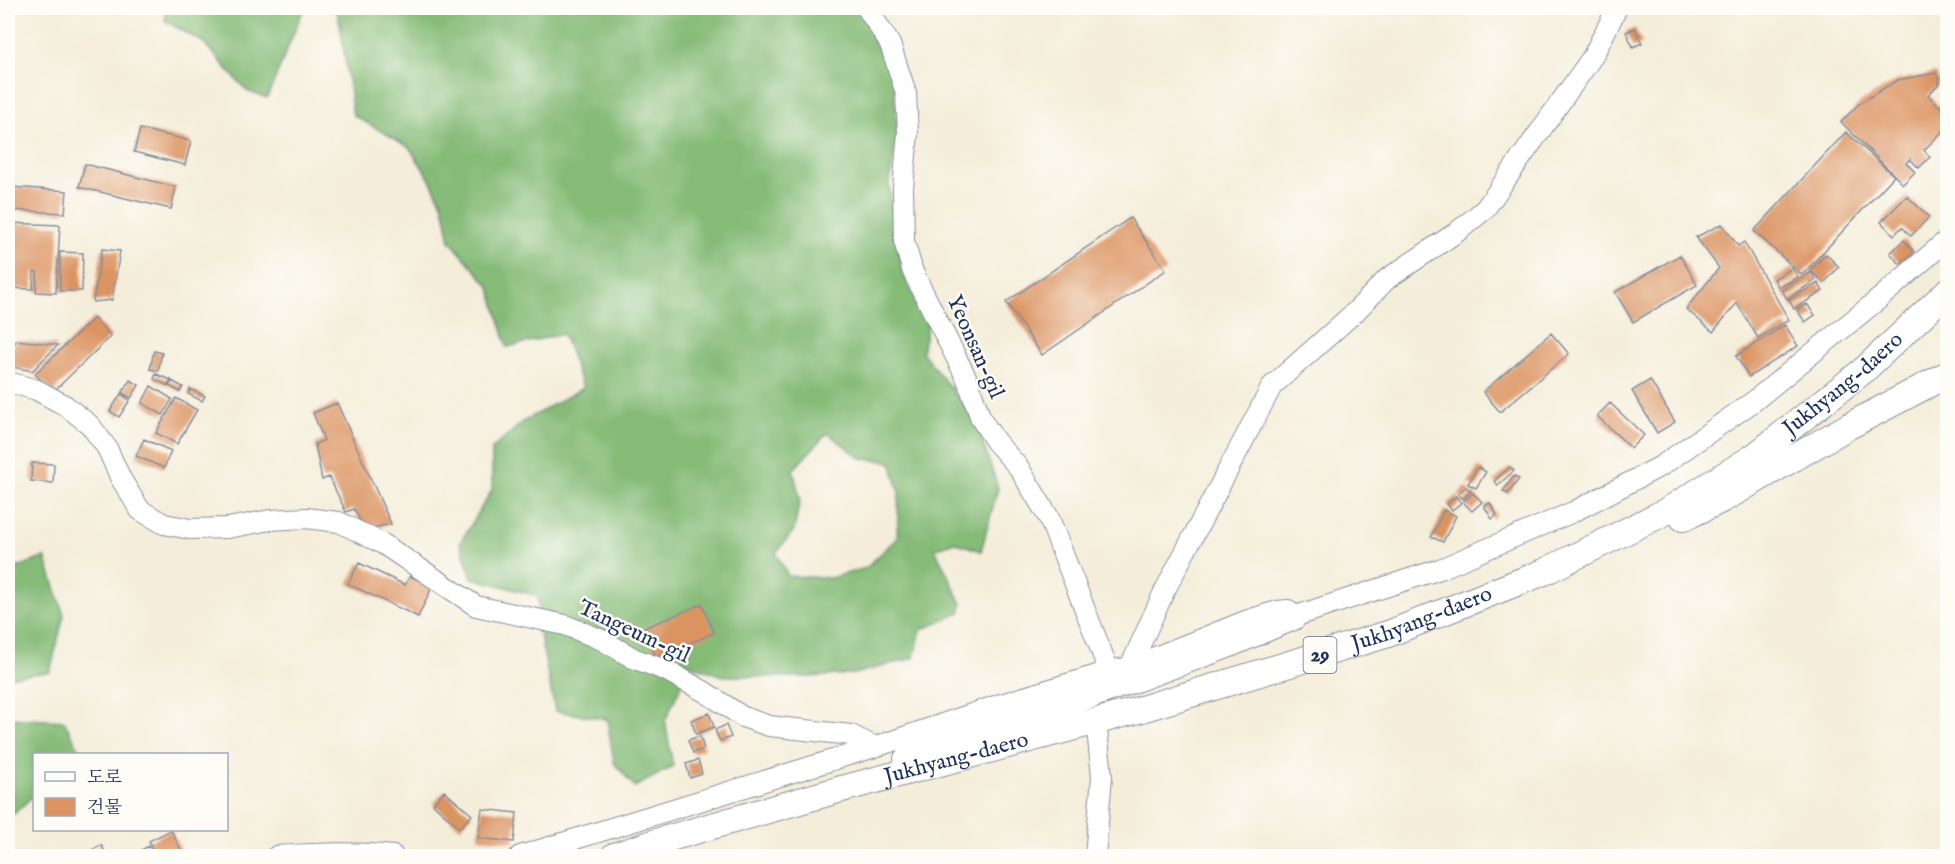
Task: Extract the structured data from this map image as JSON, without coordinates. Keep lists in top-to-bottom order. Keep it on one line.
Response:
{"streets":{"main road":["Jukhyang-daero","29"],"street":["Yeonsan-gil","Tangeum-gil"]},"legend":["도로","건물"]}
